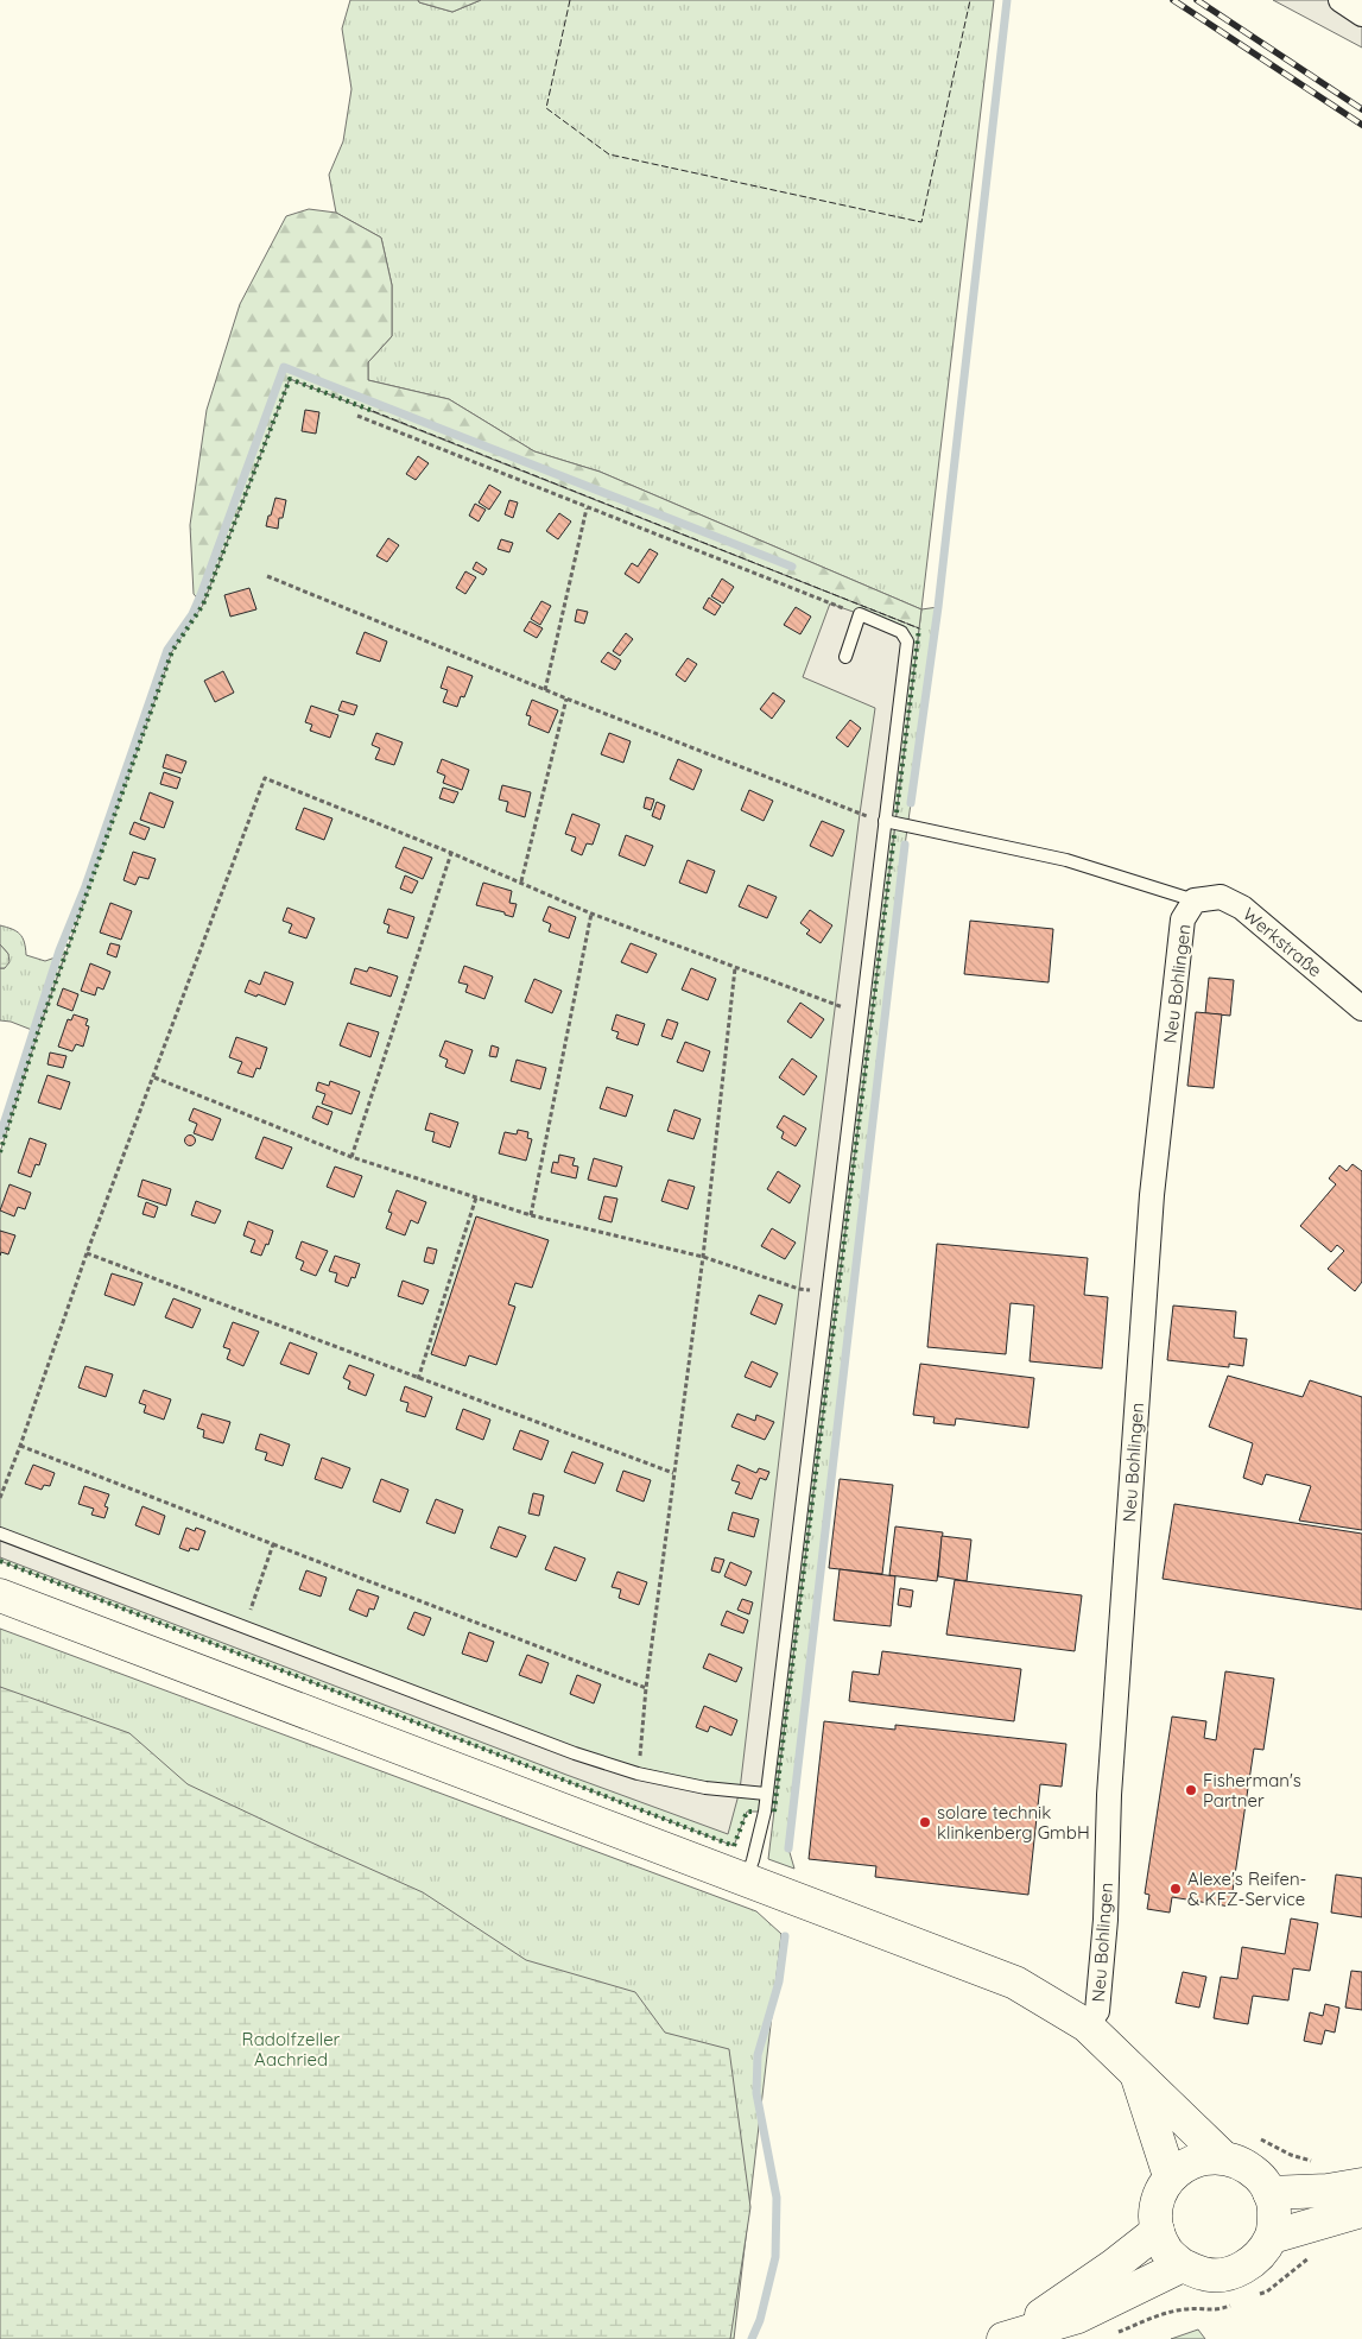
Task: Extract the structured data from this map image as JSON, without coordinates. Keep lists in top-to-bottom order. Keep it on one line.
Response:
{"streets":{"street":["Werkstraße","Neu Bohlingen"]},"crossings":[["Werkstraße","Neu Bohlingen"]],"parks":["Radolfzeller Aachried"],"places":["Fisherman's Partner","solare technik klinkenberg GmbH","Alexe's Reifen- & KFZ-Service"]}
